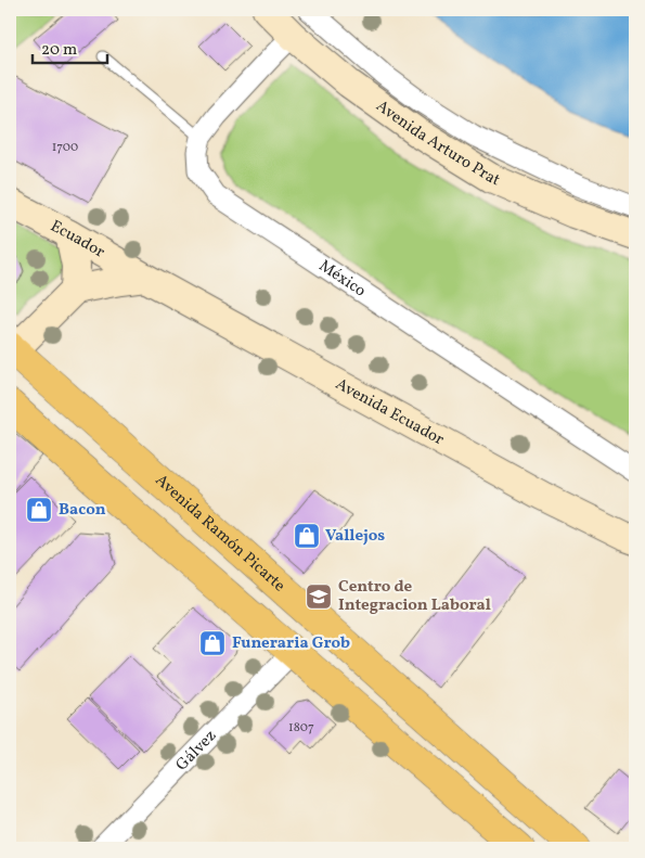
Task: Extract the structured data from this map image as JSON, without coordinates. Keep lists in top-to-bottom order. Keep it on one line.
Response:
{"streets":{"highway":["Avenida Ramón Picarte"],"main road":["Avenida Arturo Prat","Ecuador","Avenida Ecuador"],"street":["México","Gálvez"]},"crossings":[["Ecuador","Avenida Ecuador"]],"places":{"shop":["Bacon","Vallejos","Funeraria Grob"],"school or university":["Centro de Integracion Laboral"]},"house_numbers":["1700","1807"],"scale_bar":"20 m"}
